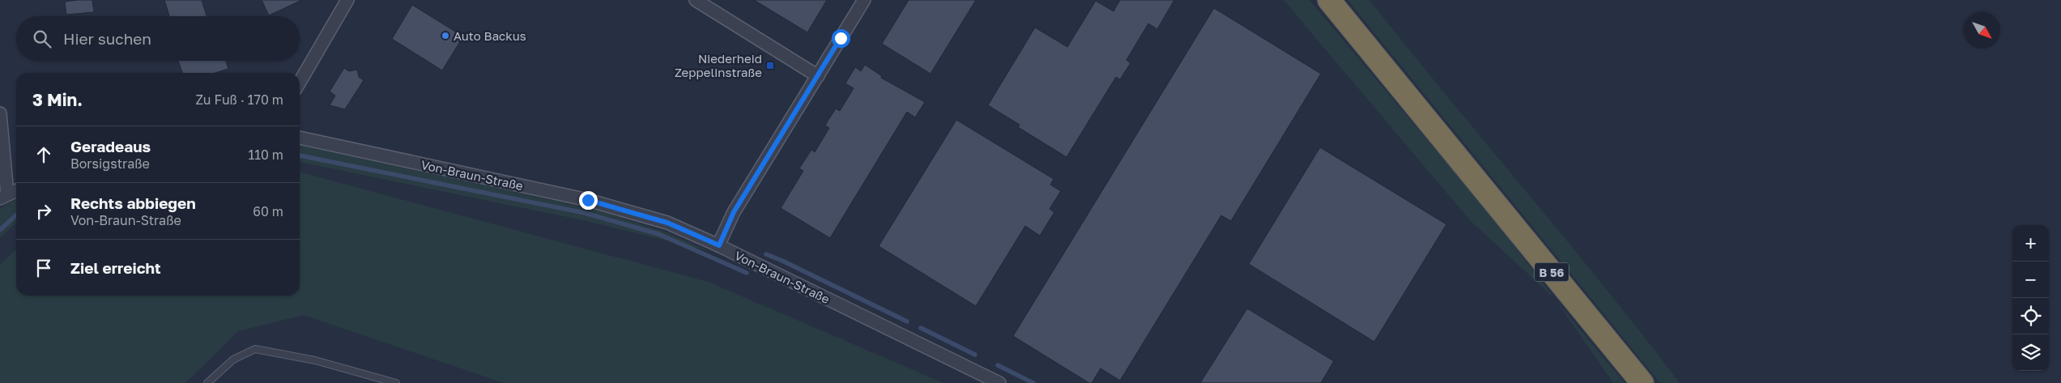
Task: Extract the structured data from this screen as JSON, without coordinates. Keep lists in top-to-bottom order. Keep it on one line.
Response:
{"streets":{"highway":["B 56"],"street":["Von-Braun-Straße"]},"places":{"other":["Auto Backus"],"transit":["Niederheid Zeppelinstraße"]},"north":"bottom right","page":{"search":"Hier suchen","heading":["3 Min.","Zu Fuß · 170 m"],"list":[["Geradeaus","Borsigstraße","110 m"],["Rechts abbiegen","Von-Braun-Straße","60 m"],"Ziel erreicht"],"map_buttons":["+","−"]}}
